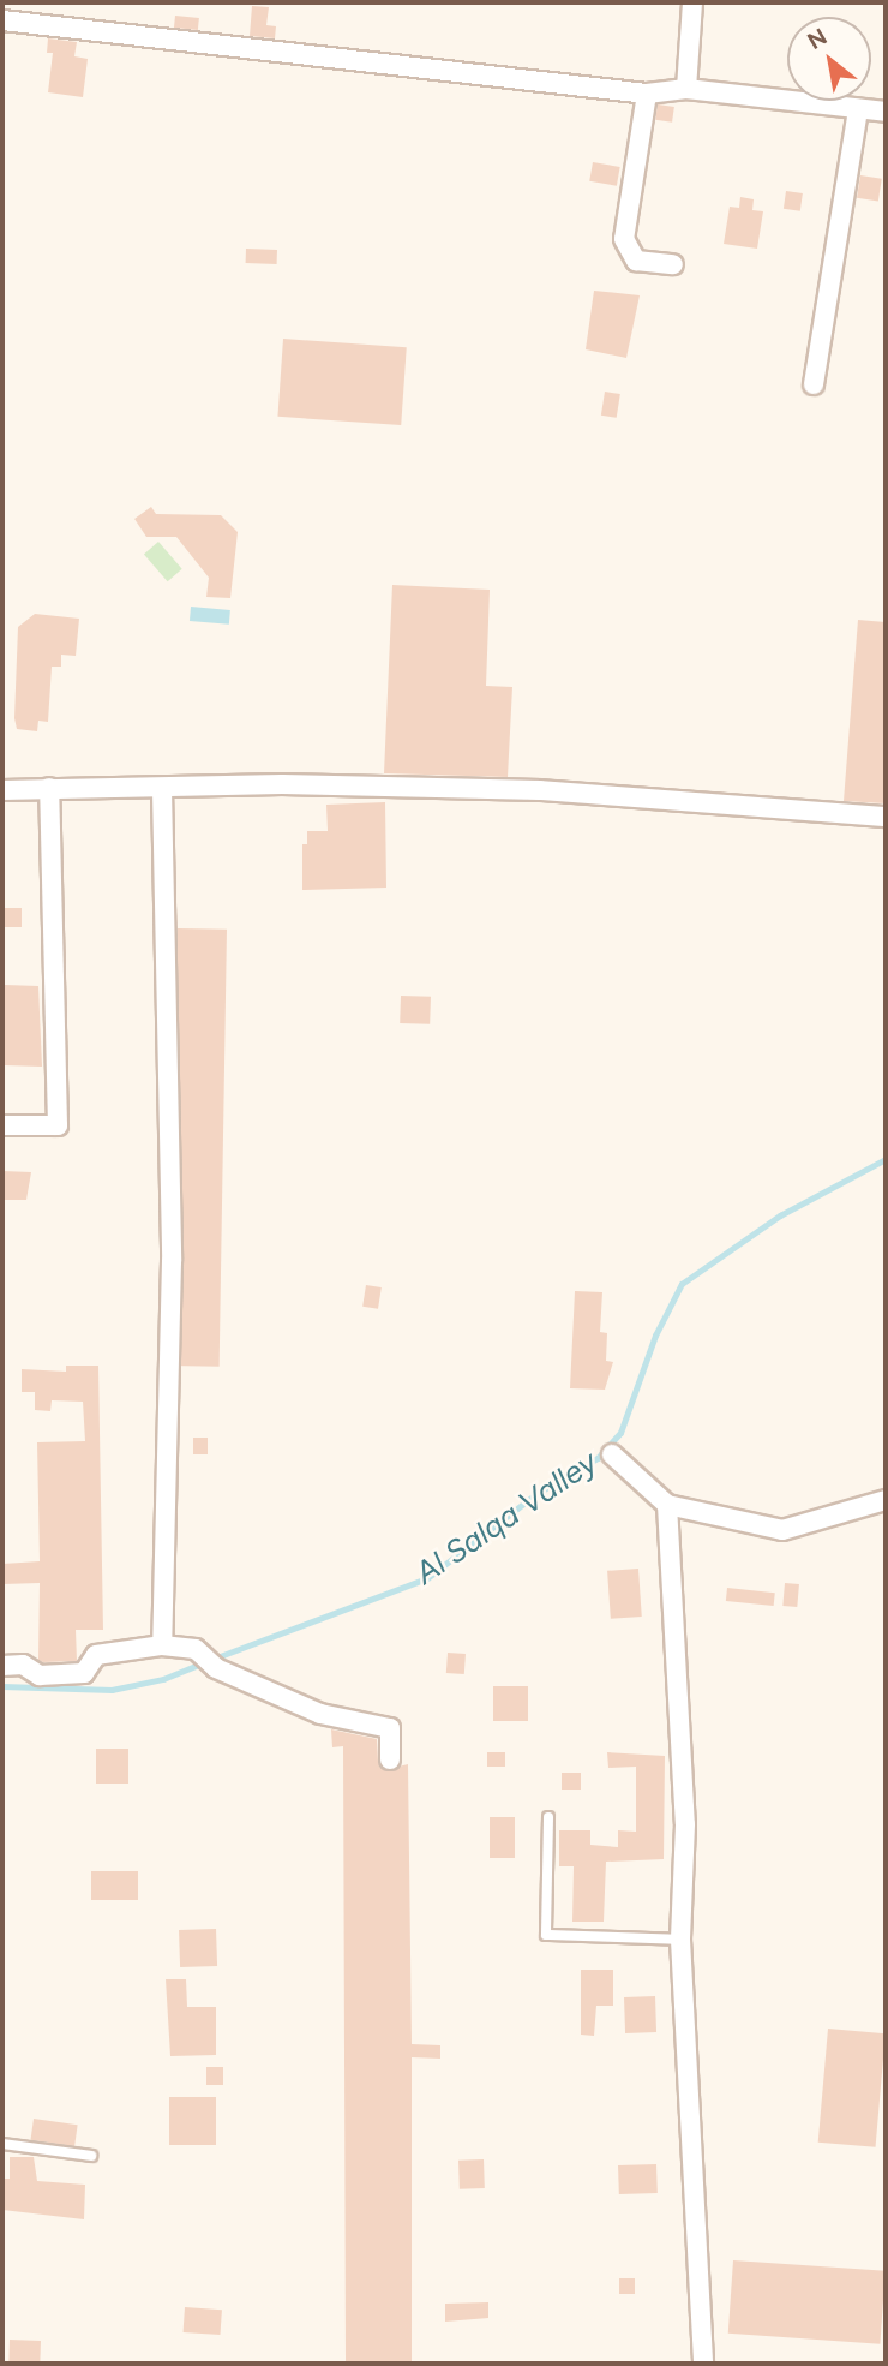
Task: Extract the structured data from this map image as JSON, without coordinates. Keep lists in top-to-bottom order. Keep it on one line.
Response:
{"water":["Al Salqa Valley"],"north":"top left"}
